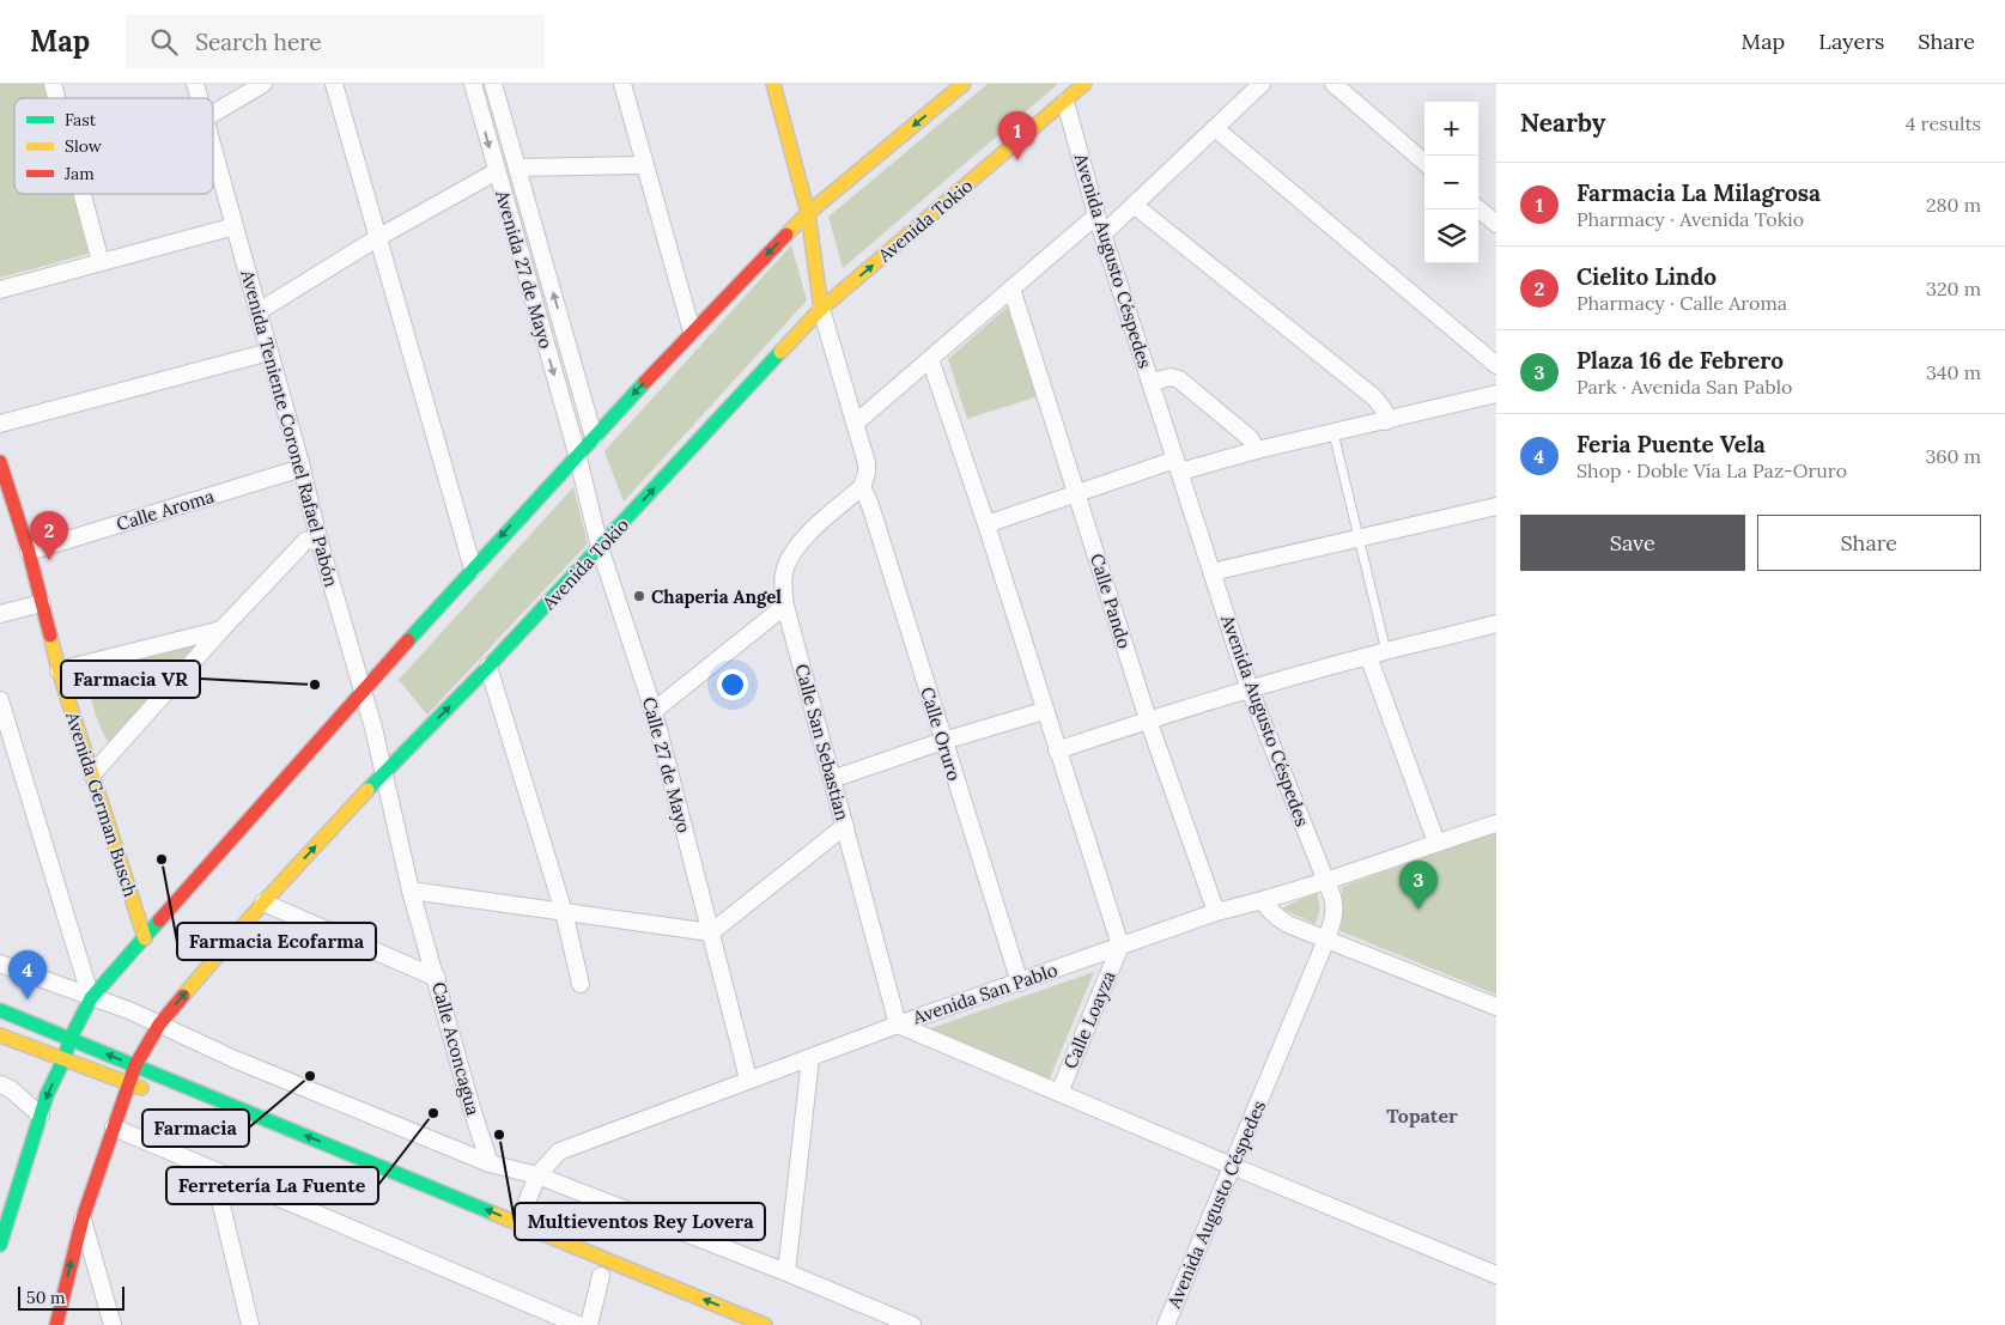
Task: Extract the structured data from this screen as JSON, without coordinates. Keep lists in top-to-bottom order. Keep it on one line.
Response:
{"streets":{"main road":["Avenida Tokio","Avenida German Busch"],"street":["Avenida Augusto Céspedes","Avenida 27 de Mayo","Avenida Teniente Coronel Rafael Pabón","Calle Aroma","Calle Pando","Calle Oruro","Calle San Sebastian","Calle 27 de Mayo","Avenida San Pablo","Calle Loayza","Calle Aconcagua"]},"crossings":[["Avenida Tokio","Avenida Augusto Céspedes"],["Avenida Tokio","Avenida Teniente Coronel Rafael Pabón"],["Avenida Tokio","Calle 27 de Mayo"],["Avenida Tokio","Calle Aconcagua"],["Avenida Augusto Céspedes","Avenida San Pablo"],["Avenida 27 de Mayo","Calle 27 de Mayo"],["Avenida Teniente Coronel Rafael Pabón","Calle Aroma"],["Avenida Teniente Coronel Rafael Pabón","Calle Aconcagua"],["Calle Aroma","Avenida German Busch"],["Calle Pando","Avenida San Pablo"],["Calle Oruro","Calle San Sebastian"],["Calle Oruro","Avenida San Pablo"],["Calle San Sebastian","Avenida San Pablo"],["Calle 27 de Mayo","Avenida San Pablo"],["Avenida San Pablo","Calle Loayza"]],"districts":["Topater"],"places":["Chaperia Angel","Farmacia VR","Farmacia Ecofarma","Farmacia","Ferretería La Fuente","Multieventos Rey Lovera"],"legend":["Fast","Slow","Jam"],"scale_bar":"50 m","page":{"header":"Map","search":"Search here","nav":["Map","Layers","Share"],"heading":["Nearby","4 results"],"map_buttons":["+","−"],"pins":["1","2","3","4"],"list":[{"mark":"1","name":"Farmacia La Milagrosa","note":"Pharmacy · Avenida Tokio","value":"280 m"},{"mark":"2","name":"Cielito Lindo","note":"Pharmacy · Calle Aroma","value":"320 m"},{"mark":"3","name":"Plaza 16 de Febrero","note":"Park · Avenida San Pablo","value":"340 m"},{"mark":"4","name":"Feria Puente Vela","note":"Shop · Doble Vía La Paz-Oruro","value":"360 m"}],"buttons":["Save","Share"],"scale":"50 m"}}
